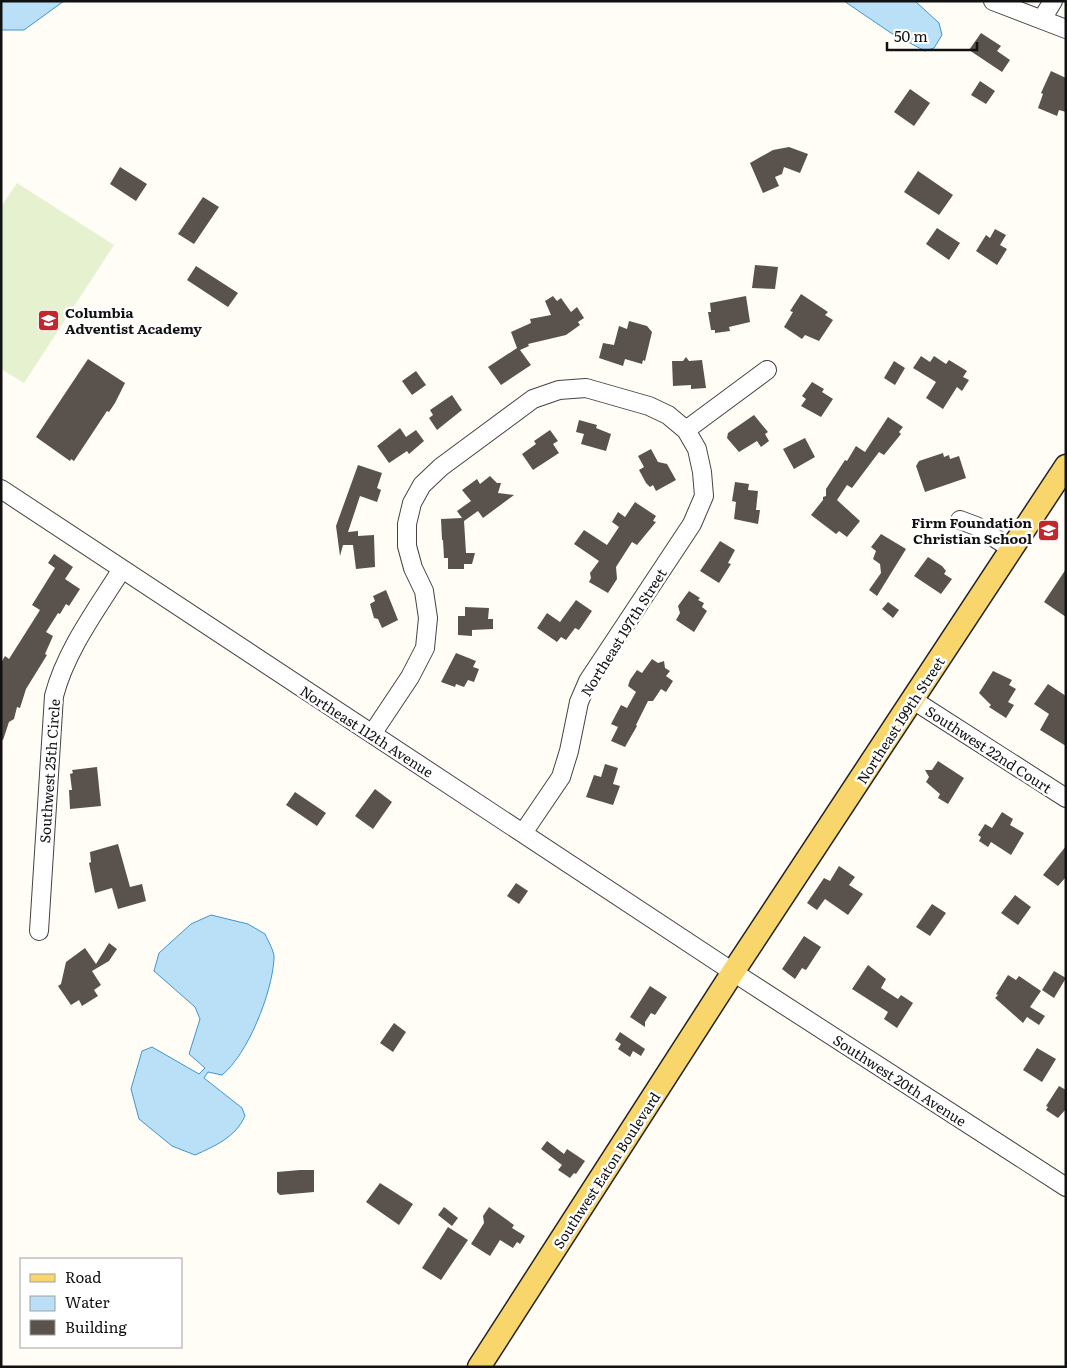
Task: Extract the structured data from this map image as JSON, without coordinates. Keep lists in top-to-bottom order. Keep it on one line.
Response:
{"streets":{"main road":["Northeast 199th Street","Southwest Eaton Boulevard"],"street":["Northeast 197th Street","Northeast 112th Avenue","Southwest 22nd Court","Southwest 25th Circle","Southwest 20th Avenue"]},"crossings":[["Northeast 197th Street","Northeast 112th Avenue"],["Northeast 199th Street","Northeast 112th Avenue"],["Northeast 199th Street","Southwest 22nd Court"],["Northeast 199th Street","Southwest 20th Avenue"],["Northeast 199th Street","Southwest Eaton Boulevard"],["Northeast 112th Avenue","Southwest 25th Circle"],["Northeast 112th Avenue","Southwest 20th Avenue"],["Northeast 112th Avenue","Southwest Eaton Boulevard"],["Southwest 20th Avenue","Southwest Eaton Boulevard"]],"places":{"school or university":["Columbia Adventist Academy","Firm Foundation Christian School"]},"legend":["Road","Water","Building"],"scale_bar":"50 m"}
